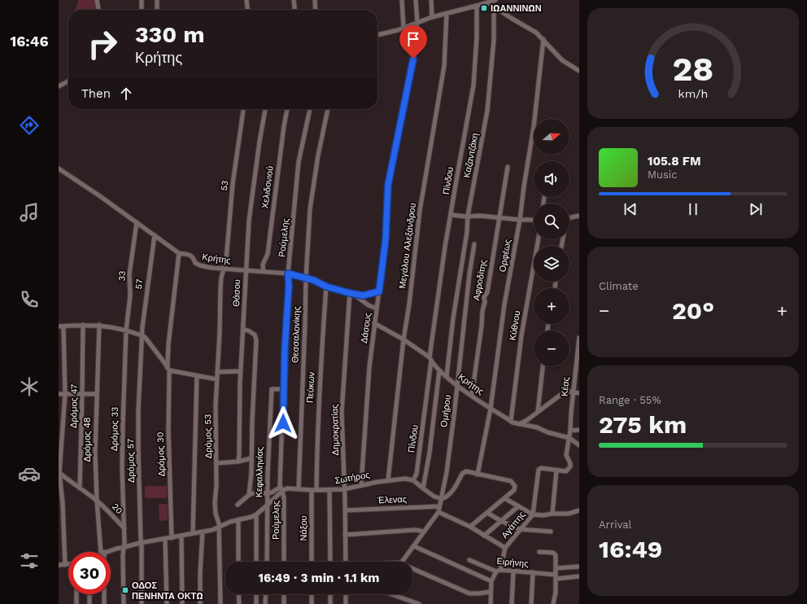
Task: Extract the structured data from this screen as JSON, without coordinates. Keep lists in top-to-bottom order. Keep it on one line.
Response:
{"streets":{"street":["Καζαντζάκη","Πίνδου","53","Χελιδονιού","Ρούμελης","Μεγάλου Αλεξάνδρου","Ορφέως","Κρήτης","33","Αφροδίτης","57","Θάσου","Κύθνου","Δάσους","Θεσσαλονίκης","Κέας","Πεύκων","Δρόμος 47","Ομήρου","Δρόμος 33","Δημοκρατίας","Δρόμος 53","Δρόμος 48","Δρόμος 30","Δρόμος 57","Κεφαλληνίας","Σωτήρος","Έλενας","20","Αγάπης","Νάξου","Ειρήνης"]},"crossings":[["Καζαντζάκη","Κρήτης"],["Πίνδου","Κρήτης"],["Πίνδου","Σωτήρος"],["53","Κρήτης"],["53","Δρόμος 53"],["Χελιδονιού","Κρήτης"],["Ρούμελης","Κρήτης"],["Ρούμελης","Κεφαλληνίας"],["Ρούμελης","Σωτήρος"],["Μεγάλου Αλεξάνδρου","Κρήτης"],["Μεγάλου Αλεξάνδρου","Σωτήρος"],["Ορφέως","Κρήτης"],["Κρήτης","33"],["Κρήτης","Αφροδίτης"],["Κρήτης","57"],["Κρήτης","Θάσου"],["Κρήτης","Κύθνου"],["Κρήτης","Δάσους"],["Κρήτης","Θεσσαλονίκης"],["Κρήτης","Κέας"],["Κρήτης","Πεύκων"],["Κρήτης","Ομήρου"],["Κρήτης","Δημοκρατίας"],["Κρήτης","Δρόμος 53"],["Κρήτης","Δρόμος 30"],["33","Δρόμος 33"],["57","Δρόμος 57"],["Δάσους","Σωτήρος"],["Θεσσαλονίκης","Σωτήρος"],["Κέας","Αγάπης"],["Πεύκων","Σωτήρος"],["Δρόμος 47","20"],["Ομήρου","Έλενας"],["Δρόμος 33","20"],["Δημοκρατίας","Σωτήρος"],["Δημοκρατίας","Έλενας"],["Δρόμος 48","20"],["Σωτήρος","Νάξου"],["Αγάπης","Ειρήνης"]],"places":{"transit":["ΙΩΑΝΝΙΝΩΝ","ΟΔΟΣ ΠΕΝΗΝΤΑ ΟΚΤΩ"]},"north":"right","page":{"tabs":"16:46","turn":["330 m","Κρήτης"],"then":"Then","map_buttons":["+","−"],"song":["105.8 FM","Music"],"tile":["Climate",["Range · 55%","275 km"],["Arrival","16:49"]],"heat":["−","20°","+"],"limit":"30","trip":"16:49 · 3 min · 1.1 km","gauge":["28","km/h"]}}
